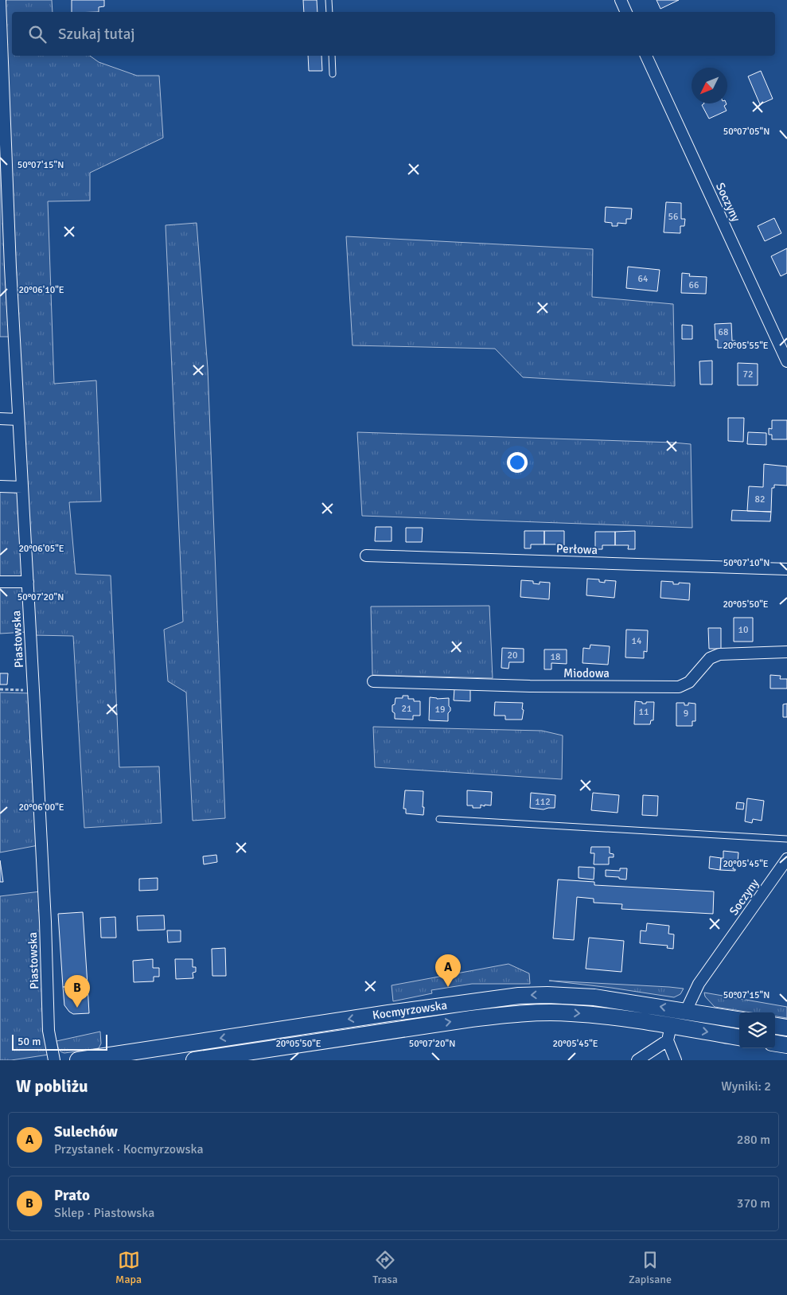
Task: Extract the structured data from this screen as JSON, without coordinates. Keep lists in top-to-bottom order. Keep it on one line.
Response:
{"streets":{"main road":["Kocmyrzowska"],"street":["Soczyny","Perłowa","Piastowska","Miodowa"]},"crossings":[["Soczyny","Kocmyrzowska"]],"house_numbers":["56","64","66","68","72","82","10","14","20","18","21","19","11","9","112"],"scale_bar":"50 m","north":"bottom left","page":{"search":"Szukaj tutaj","pins":["A","B"],"scale":"50 m","heading":["W pobliżu","Wyniki: 2"],"list":[{"mark":"A","name":"Sulechów","note":"Przystanek · Kocmyrzowska","value":"280 m"},{"mark":"B","name":"Prato","note":"Sklep · Piastowska","value":"370 m"}],"nav":["Mapa","Trasa","Zapisane"]},"coordinates":["50°07'05\"N","50°07'15\"N","20°06'10\"E","20°05'55\"E","20°06'05\"E","50°07'10\"N","50°07'20\"N","20°05'50\"E","20°06'00\"E","20°05'45\"E"]}
